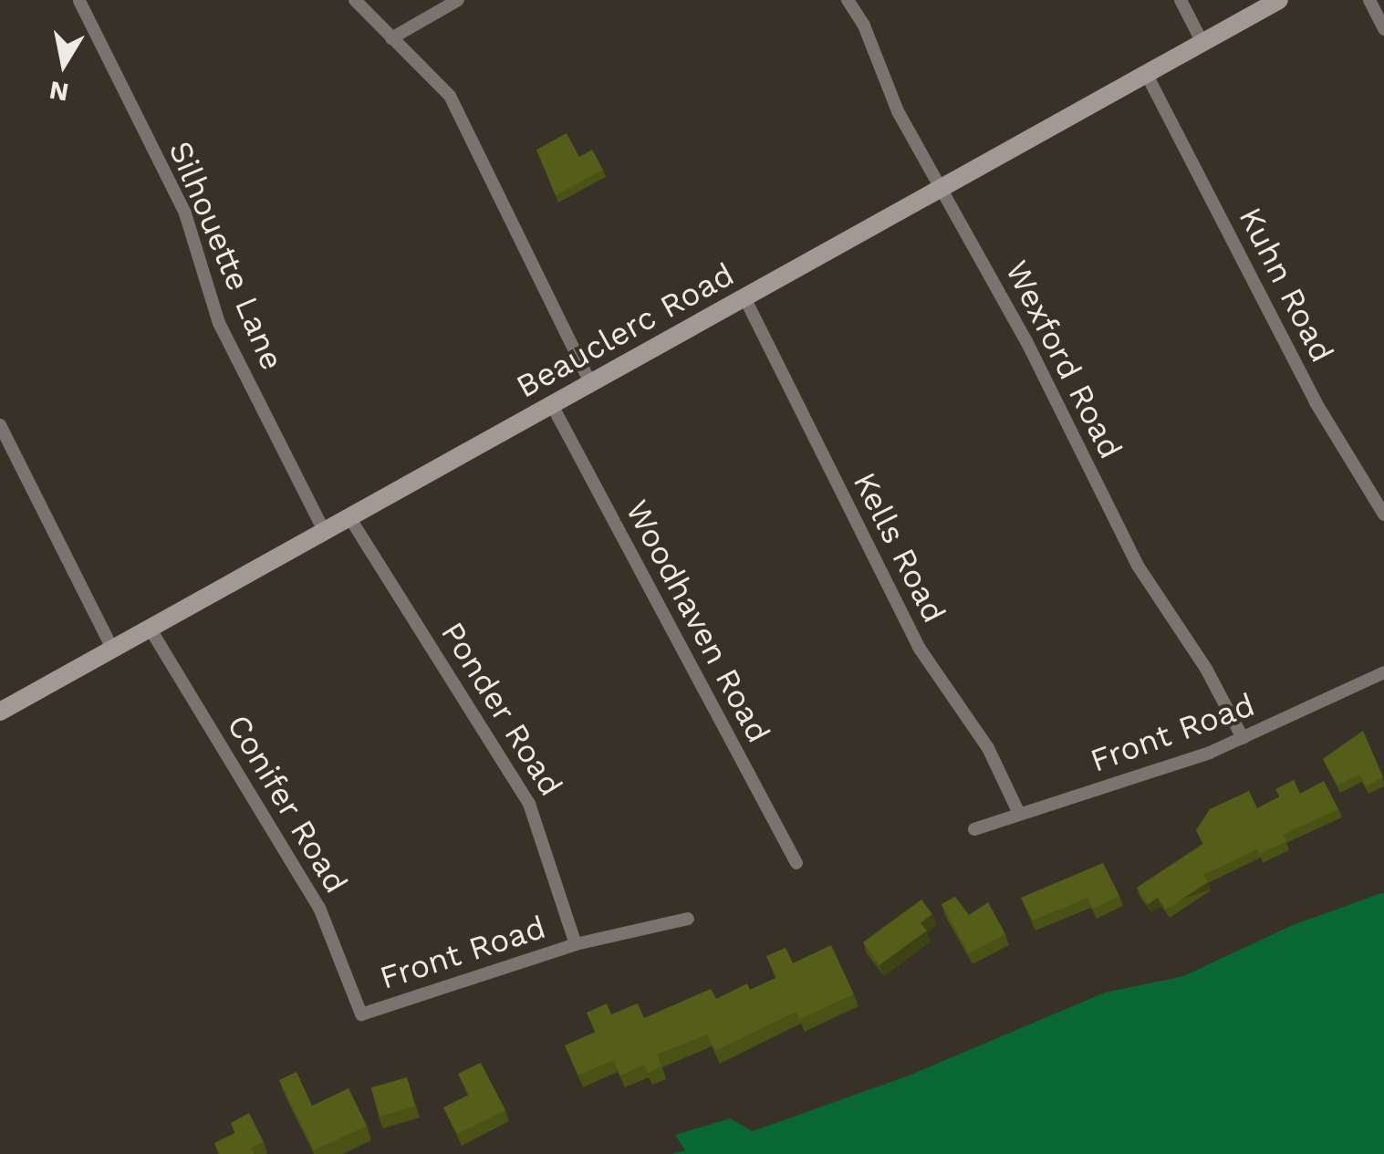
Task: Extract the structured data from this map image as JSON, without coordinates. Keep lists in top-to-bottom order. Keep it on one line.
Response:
{"streets":{"street":["Silhouette Lane","Kuhn Road","Beauclerc Road","Wexford Road","Kells Road","Woodhaven Road","Ponder Road","Front Road","Conifer Road"]},"crossings":[["Silhouette Lane","Beauclerc Road"],["Kuhn Road","Beauclerc Road"],["Beauclerc Road","Wexford Road"],["Beauclerc Road","Kells Road"],["Beauclerc Road","Woodhaven Road"],["Beauclerc Road","Ponder Road"],["Beauclerc Road","Conifer Road"],["Wexford Road","Front Road"],["Kells Road","Front Road"],["Ponder Road","Front Road"],["Front Road","Conifer Road"]],"north":"bottom"}
